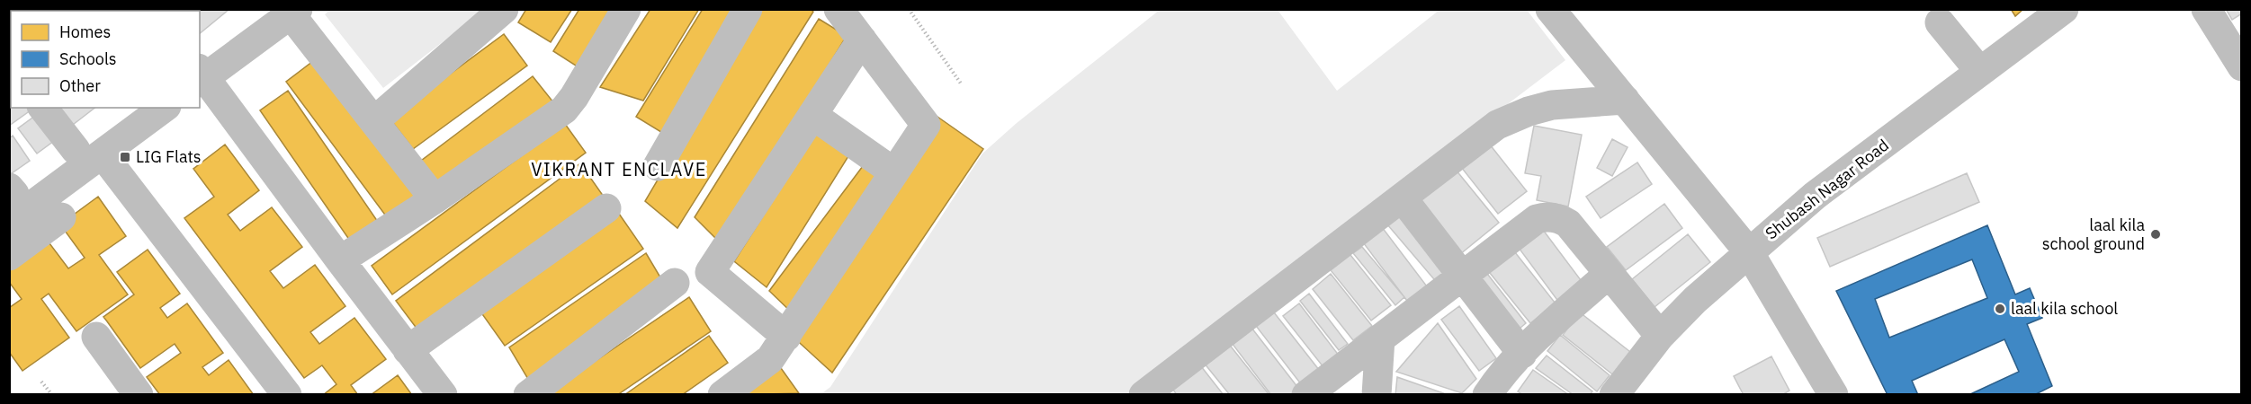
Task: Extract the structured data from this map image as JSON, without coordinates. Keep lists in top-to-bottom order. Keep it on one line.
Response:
{"streets":{"street":["Shubash Nagar Road"]},"districts":["VIKRANT ENCLAVE"],"places":{"transit":["LIG Flats"],"other":["laal kila school ground","laal kila school"]},"legend":["Homes","Schools","Other"]}
